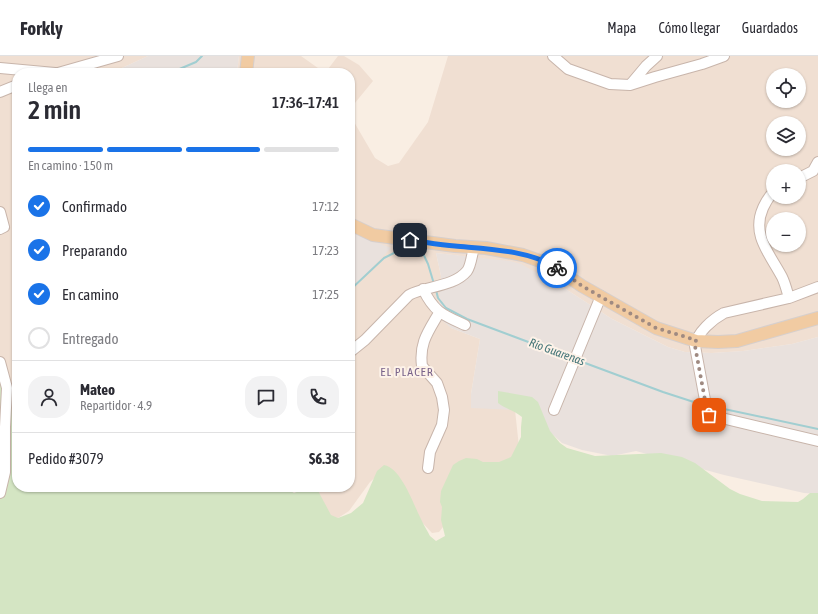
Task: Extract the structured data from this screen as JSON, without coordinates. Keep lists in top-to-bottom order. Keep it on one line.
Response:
{"districts":["EL PLACER"],"water":["Río Guarenas"],"page":{"header":"Forkly","nav":["Mapa","Cómo llegar","Guardados"],"map_buttons":["+","−"],"heading":["2 min","Llega en","17:36–17:41"],"panel":["Mateo","Repartidor · 4.9","Pedido #3079","$6.38"],"bar":"En camino · 150 m","list":[["Confirmado","17:12"],["Preparando","17:23"],["En camino","17:25"],"Entregado"]}}
